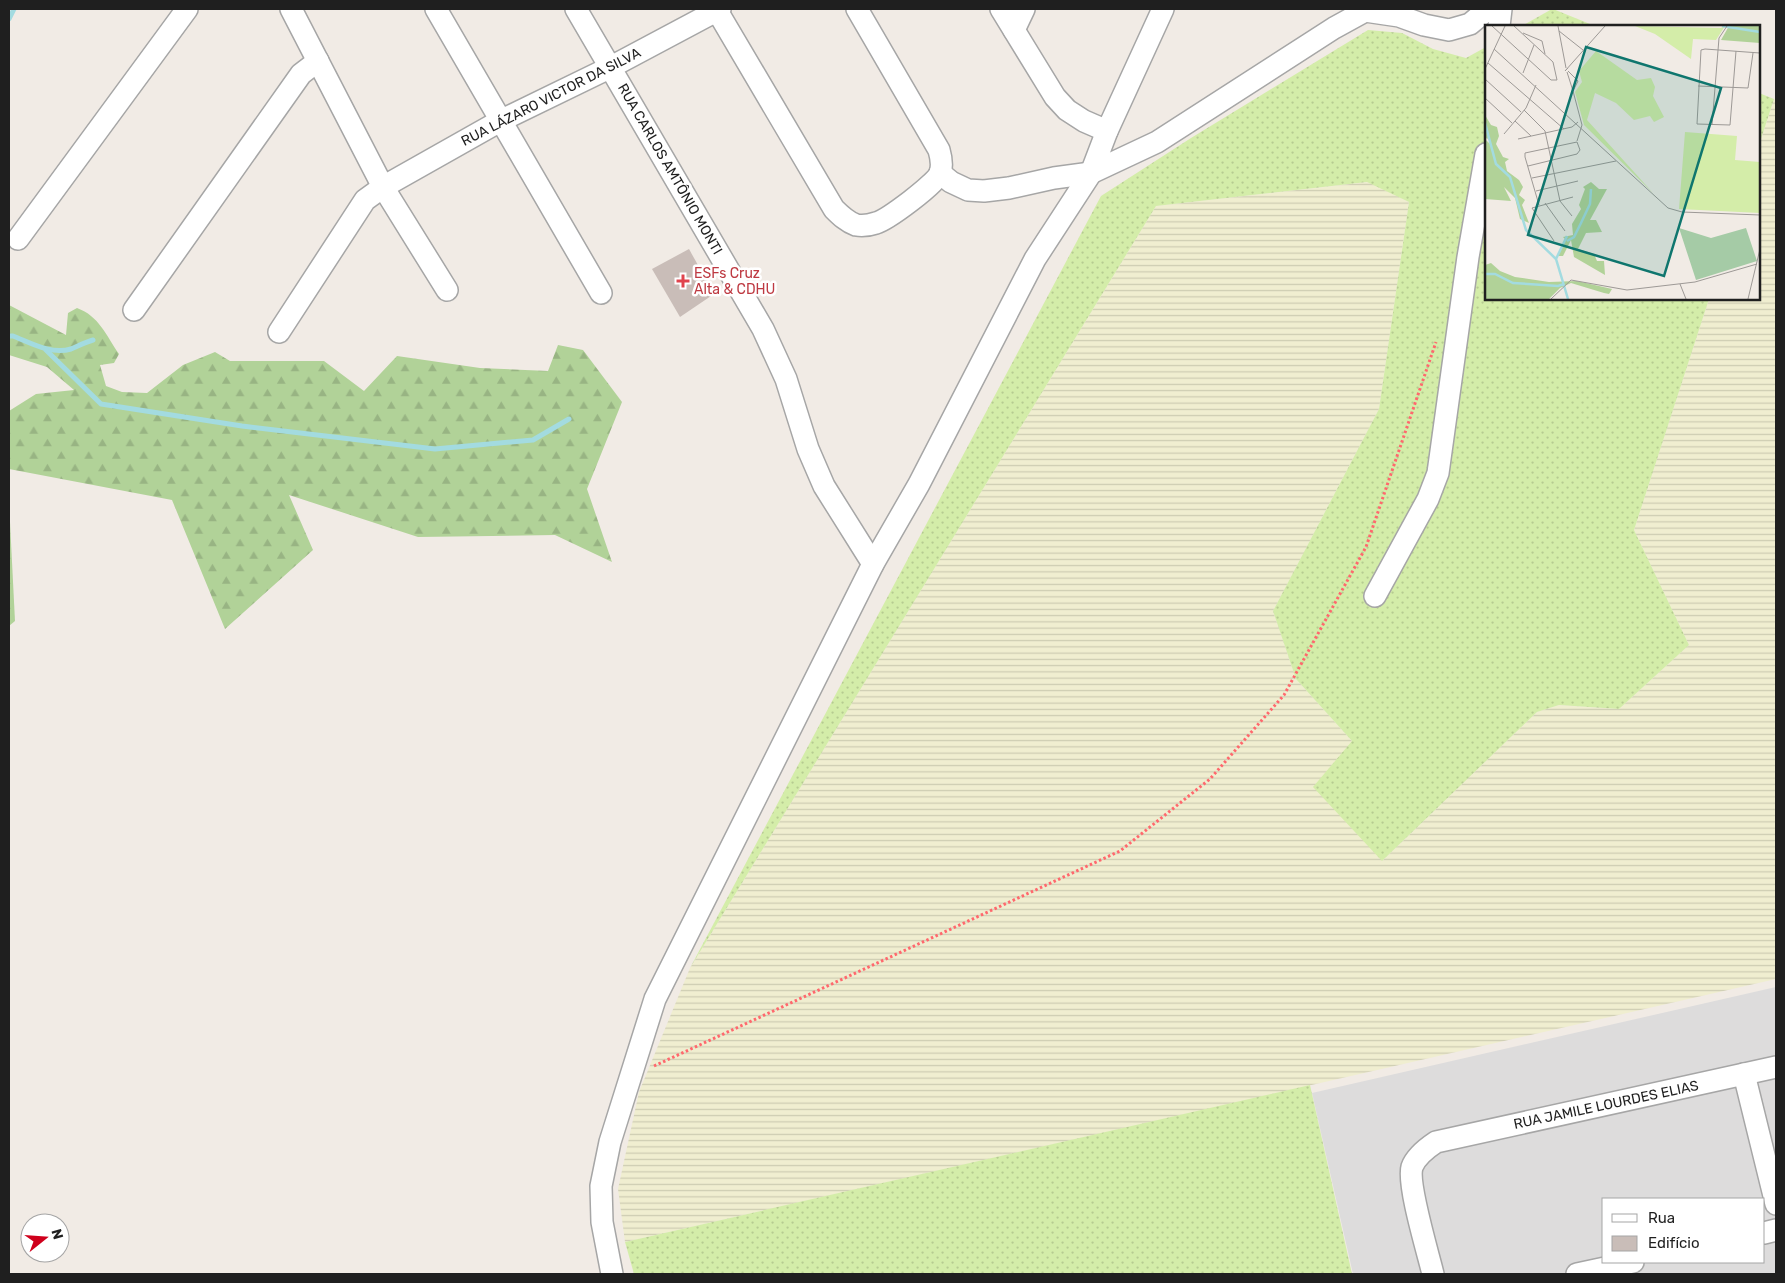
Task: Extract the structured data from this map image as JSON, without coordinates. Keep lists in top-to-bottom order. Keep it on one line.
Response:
{"streets":{"street":["RUA LÁZARO VICTOR DA SILVA","RUA CARLOS AMTÔNIO MONTI","RUA JAMILE LOURDES ELIAS"]},"crossings":[["RUA LÁZARO VICTOR DA SILVA","RUA CARLOS AMTÔNIO MONTI"]],"places":{"health":["ESFs Cruz Alta & CDHU"]},"legend":["Rua","Edifício"],"north":"right"}
